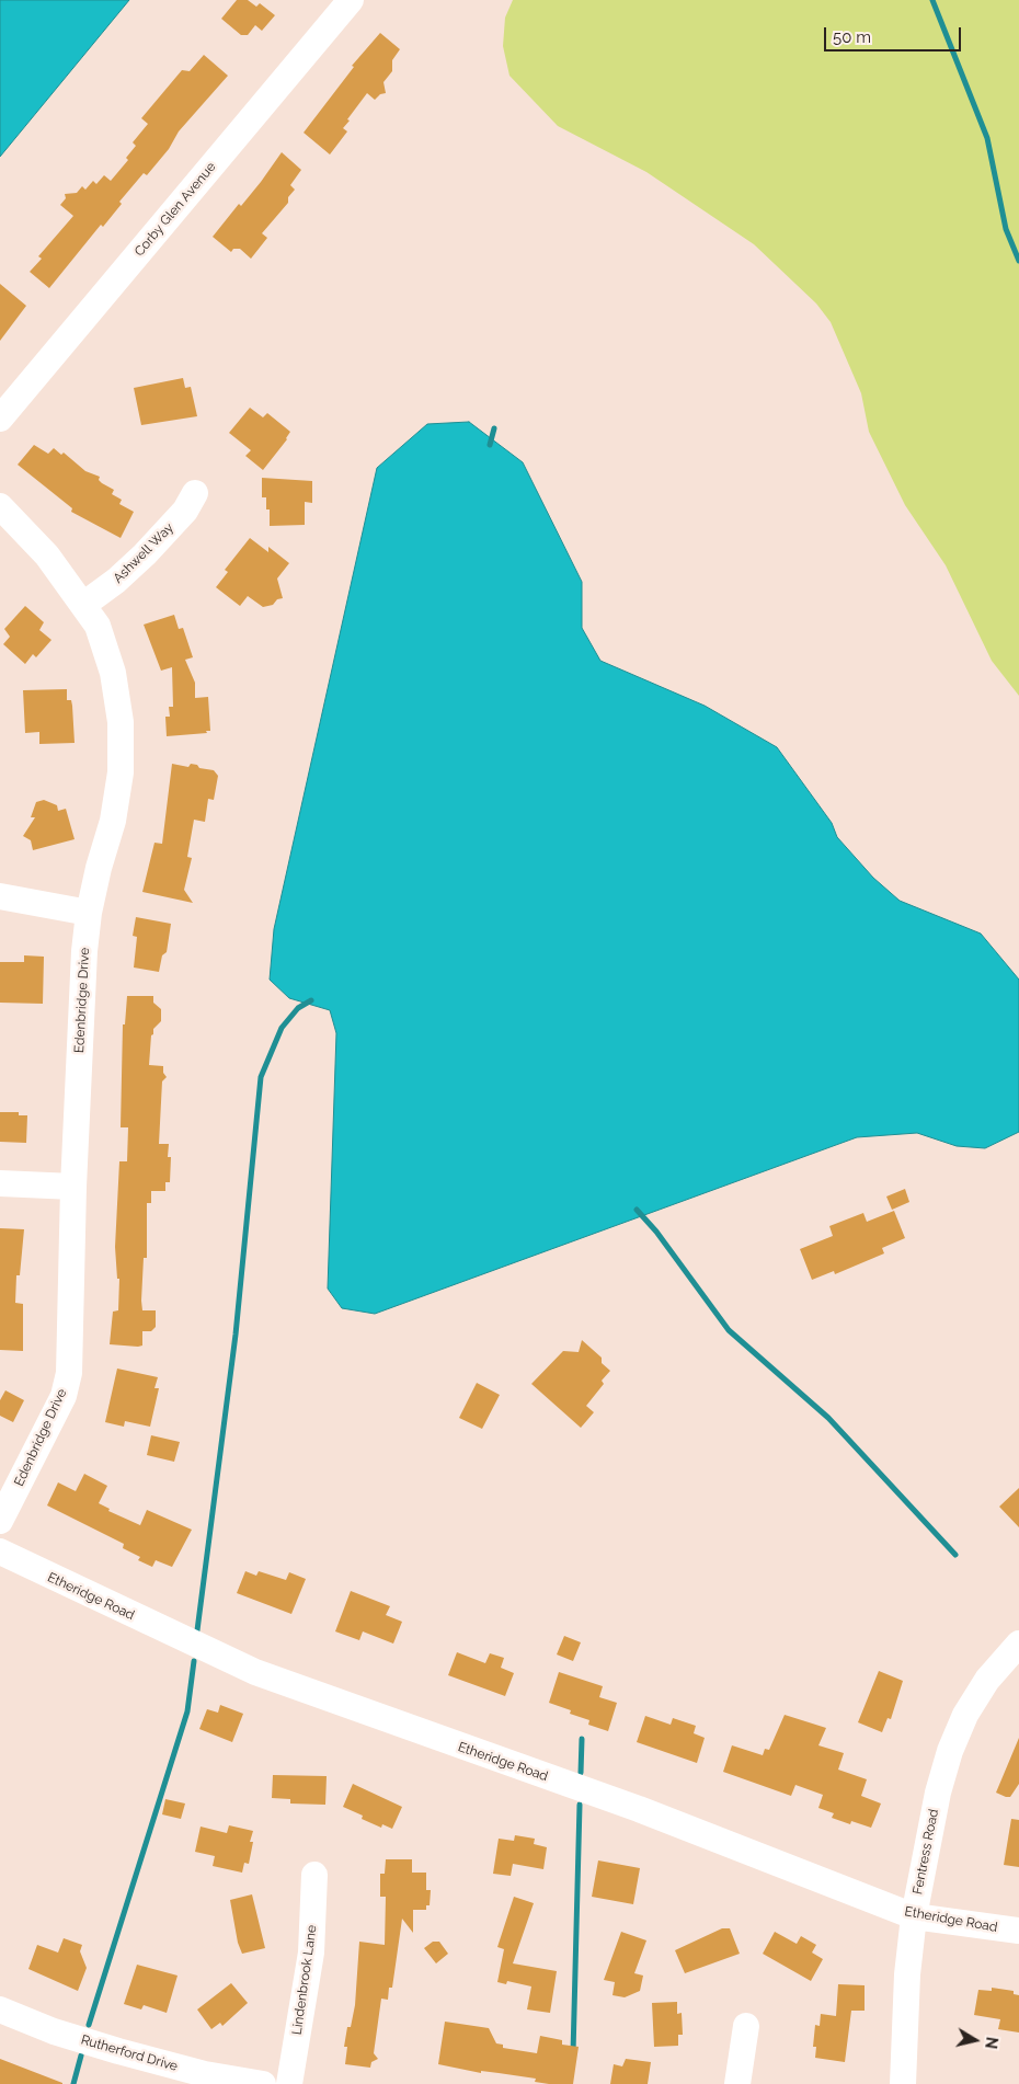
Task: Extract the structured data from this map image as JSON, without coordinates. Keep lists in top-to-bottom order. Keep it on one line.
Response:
{"streets":{"street":["Corby Glen Avenue","Ashwell Way","Edenbridge Drive","Etheridge Road","Fentress Road","Lindenbrook Lane","Rutherford Drive"]},"crossings":[["Ashwell Way","Edenbridge Drive"],["Etheridge Road","Fentress Road"]],"scale_bar":"50 m","north":"right"}
